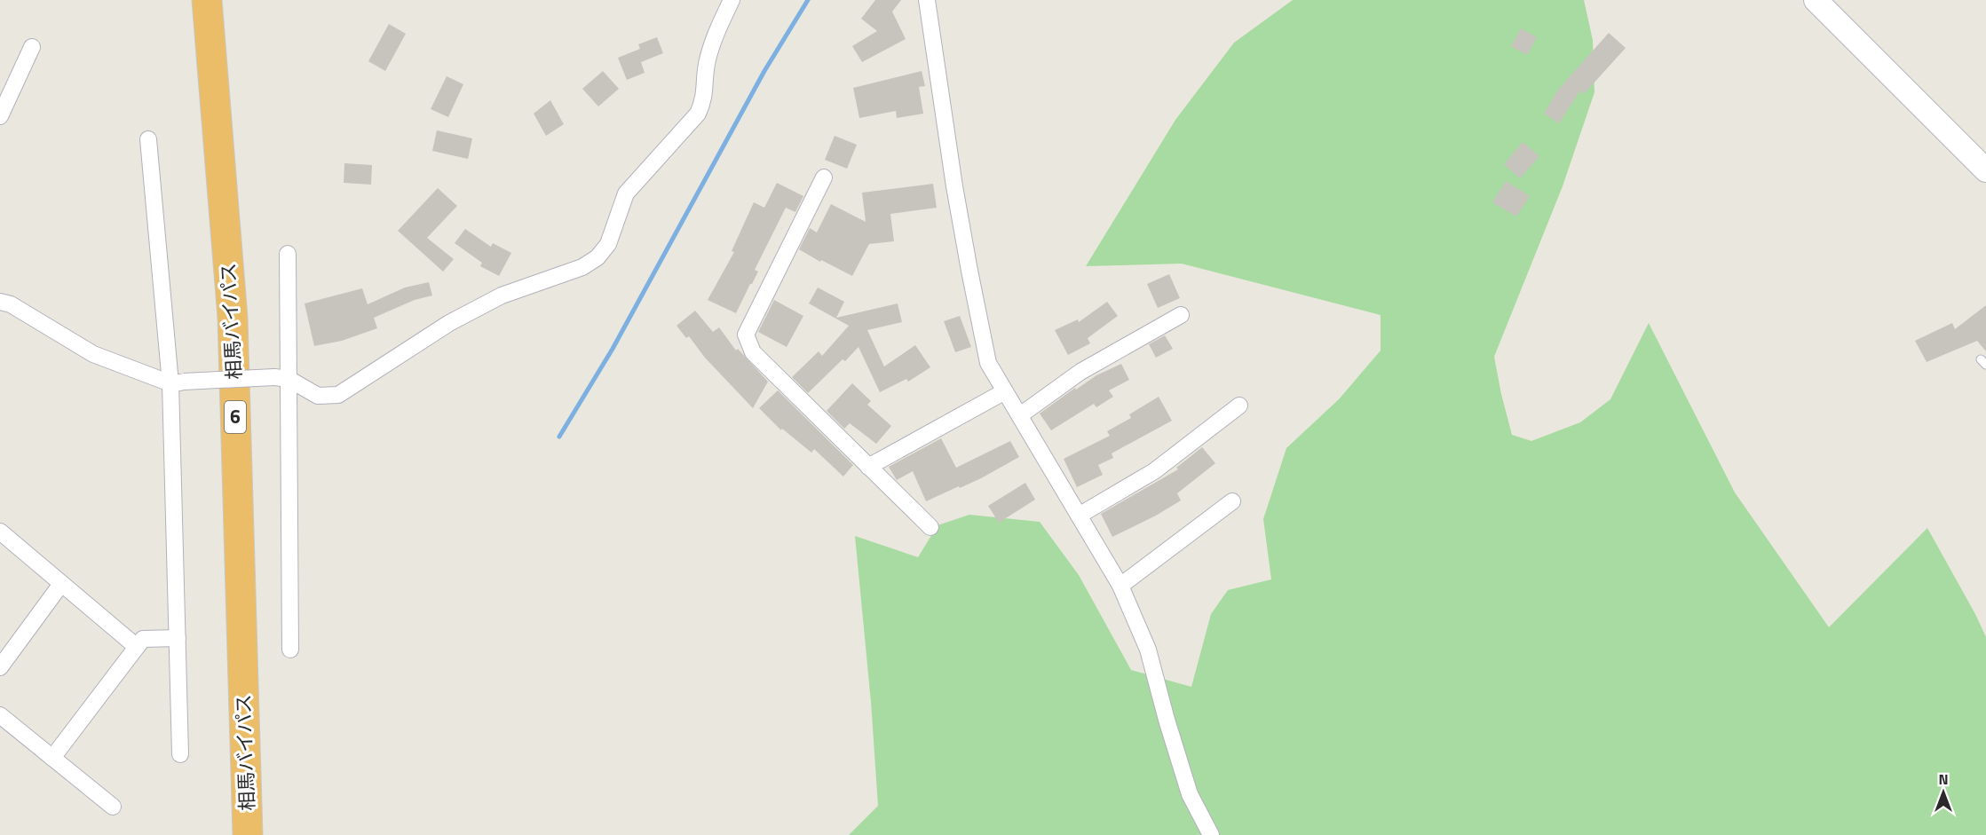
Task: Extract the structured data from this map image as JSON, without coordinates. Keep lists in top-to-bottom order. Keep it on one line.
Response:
{"streets":{"highway":["相馬バイパス","6"]},"north":"top"}
